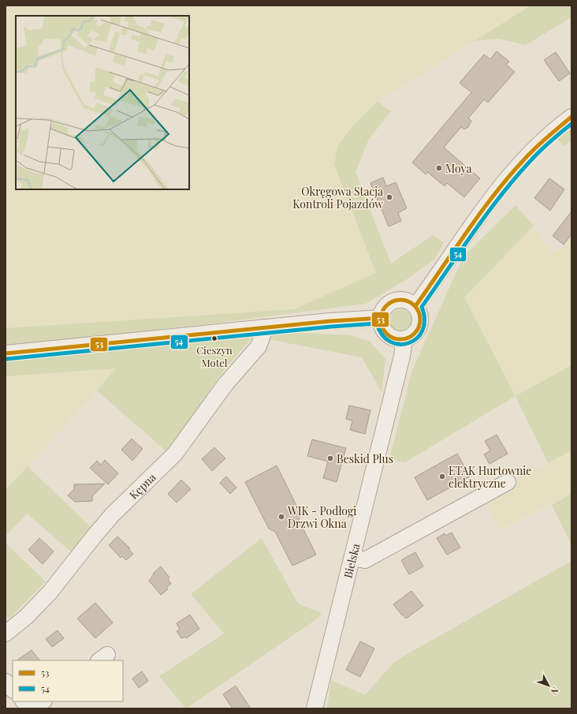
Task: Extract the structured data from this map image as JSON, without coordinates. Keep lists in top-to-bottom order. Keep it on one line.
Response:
{"streets":{"street":["Kępna","Bielska"]},"places":["Moya","Okręgowa Stacja Kontroli Pojazdów","Cieszyn Motel","Beskid Plus","ETAK Hurtownie elektryczne","WIK - Podłogi Drzwi Okna"],"lines":["transit line 53","transit line 54"],"legend":["53","54"],"north":"bottom right"}
